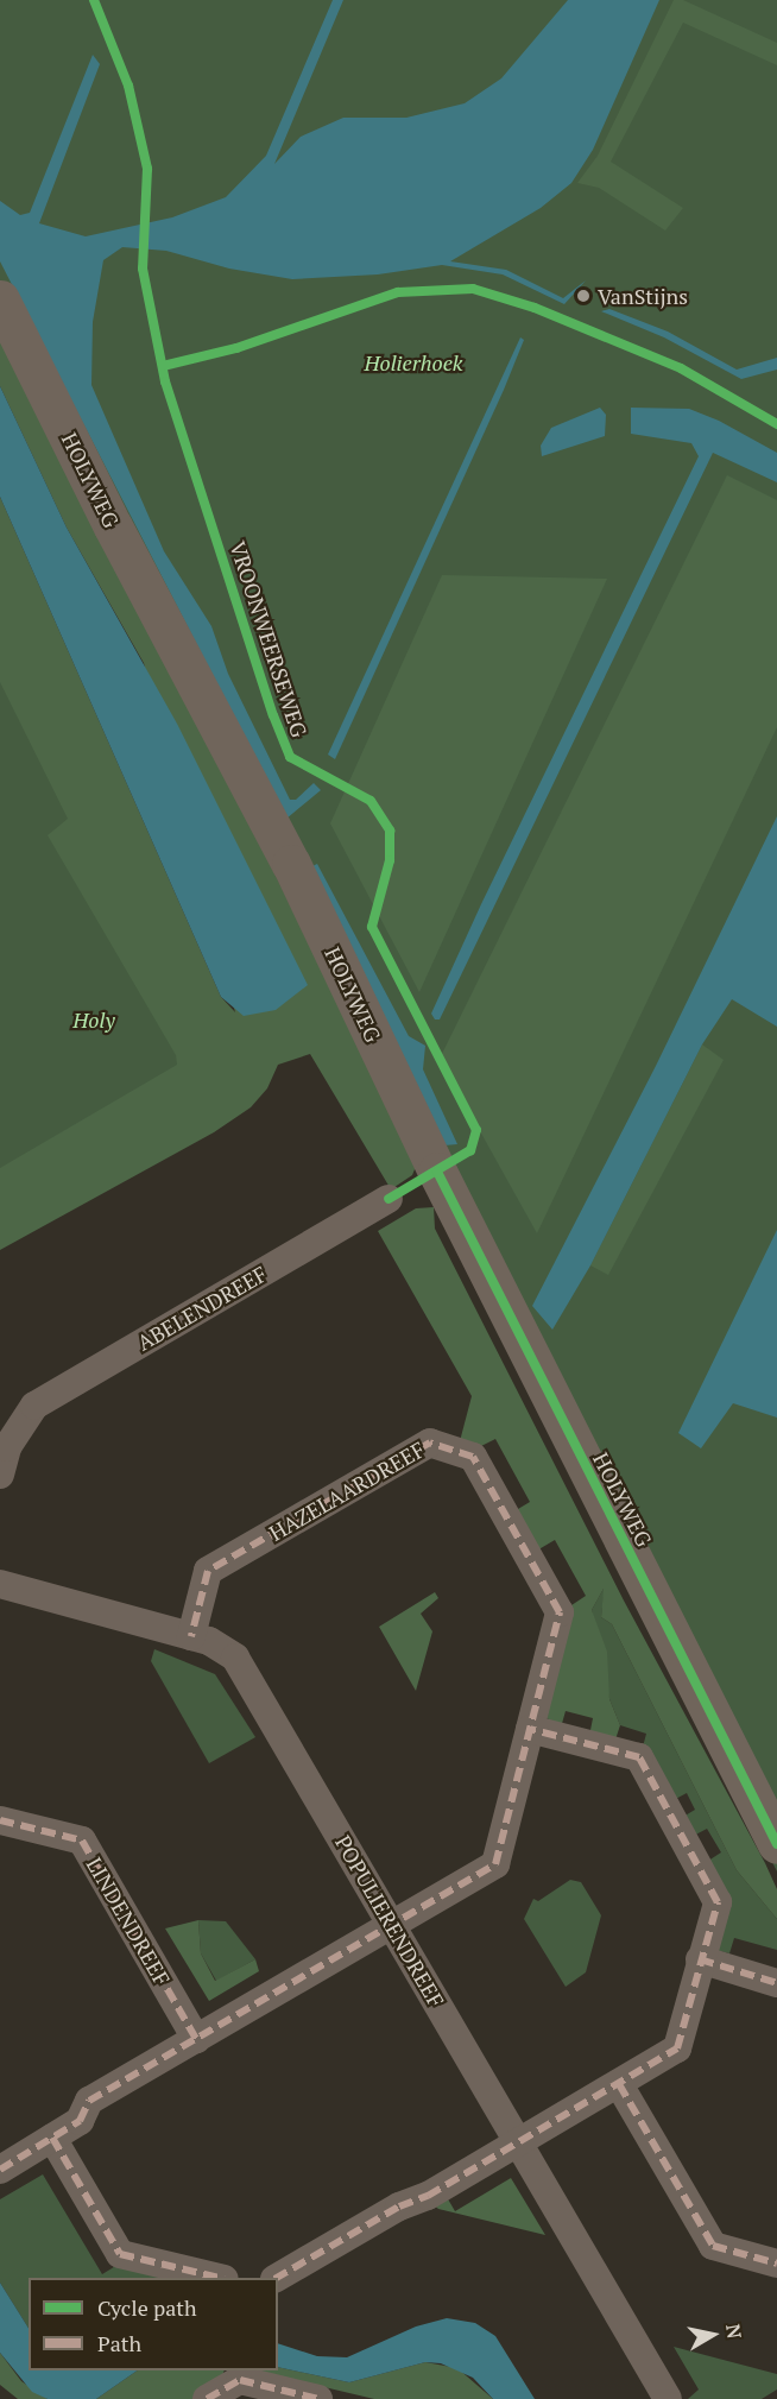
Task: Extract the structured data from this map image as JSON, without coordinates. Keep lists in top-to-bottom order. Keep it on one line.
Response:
{"streets":{"street":["HOLYWEG","ABELENDREEF","HAZELAARDREEF","LINDENDREEF","POPULIERENDREEF"],"cycle path":["VROONWEERSEWEG"]},"crossings":[["HAZELAARDREEF","POPULIERENDREEF"]],"parks":["Holierhoek","Holy"],"places":["VanStijns"],"legend":["Cycle path","Path"],"north":"right"}
